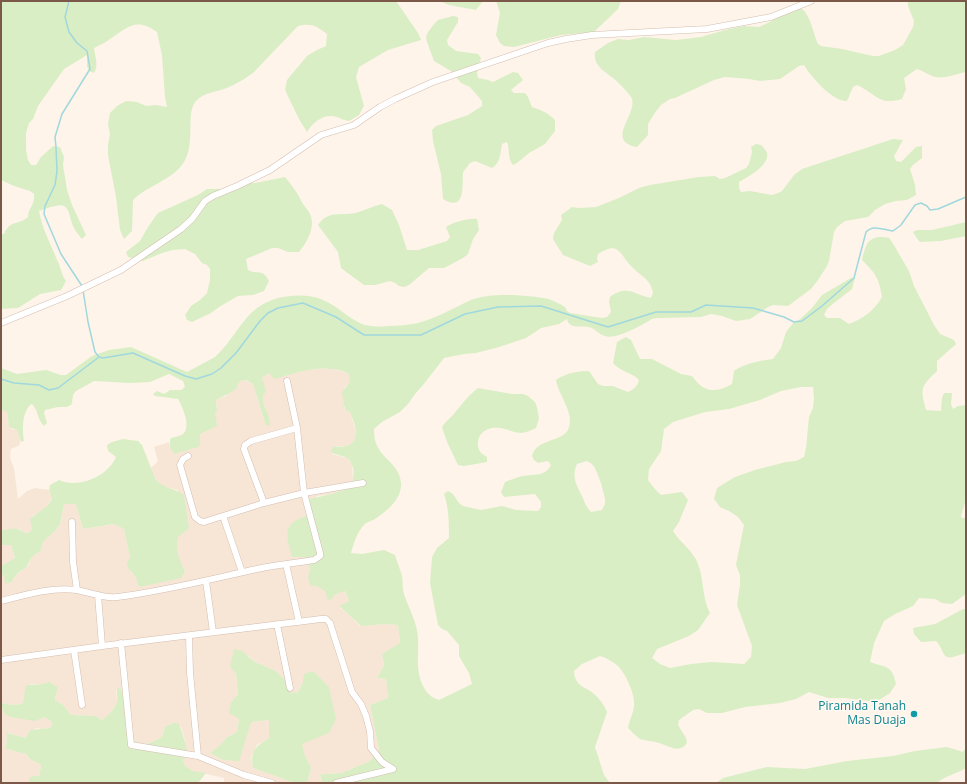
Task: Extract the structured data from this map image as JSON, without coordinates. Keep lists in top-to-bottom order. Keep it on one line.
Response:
{"places":["Piramida Tanah Mas Duaja"]}
